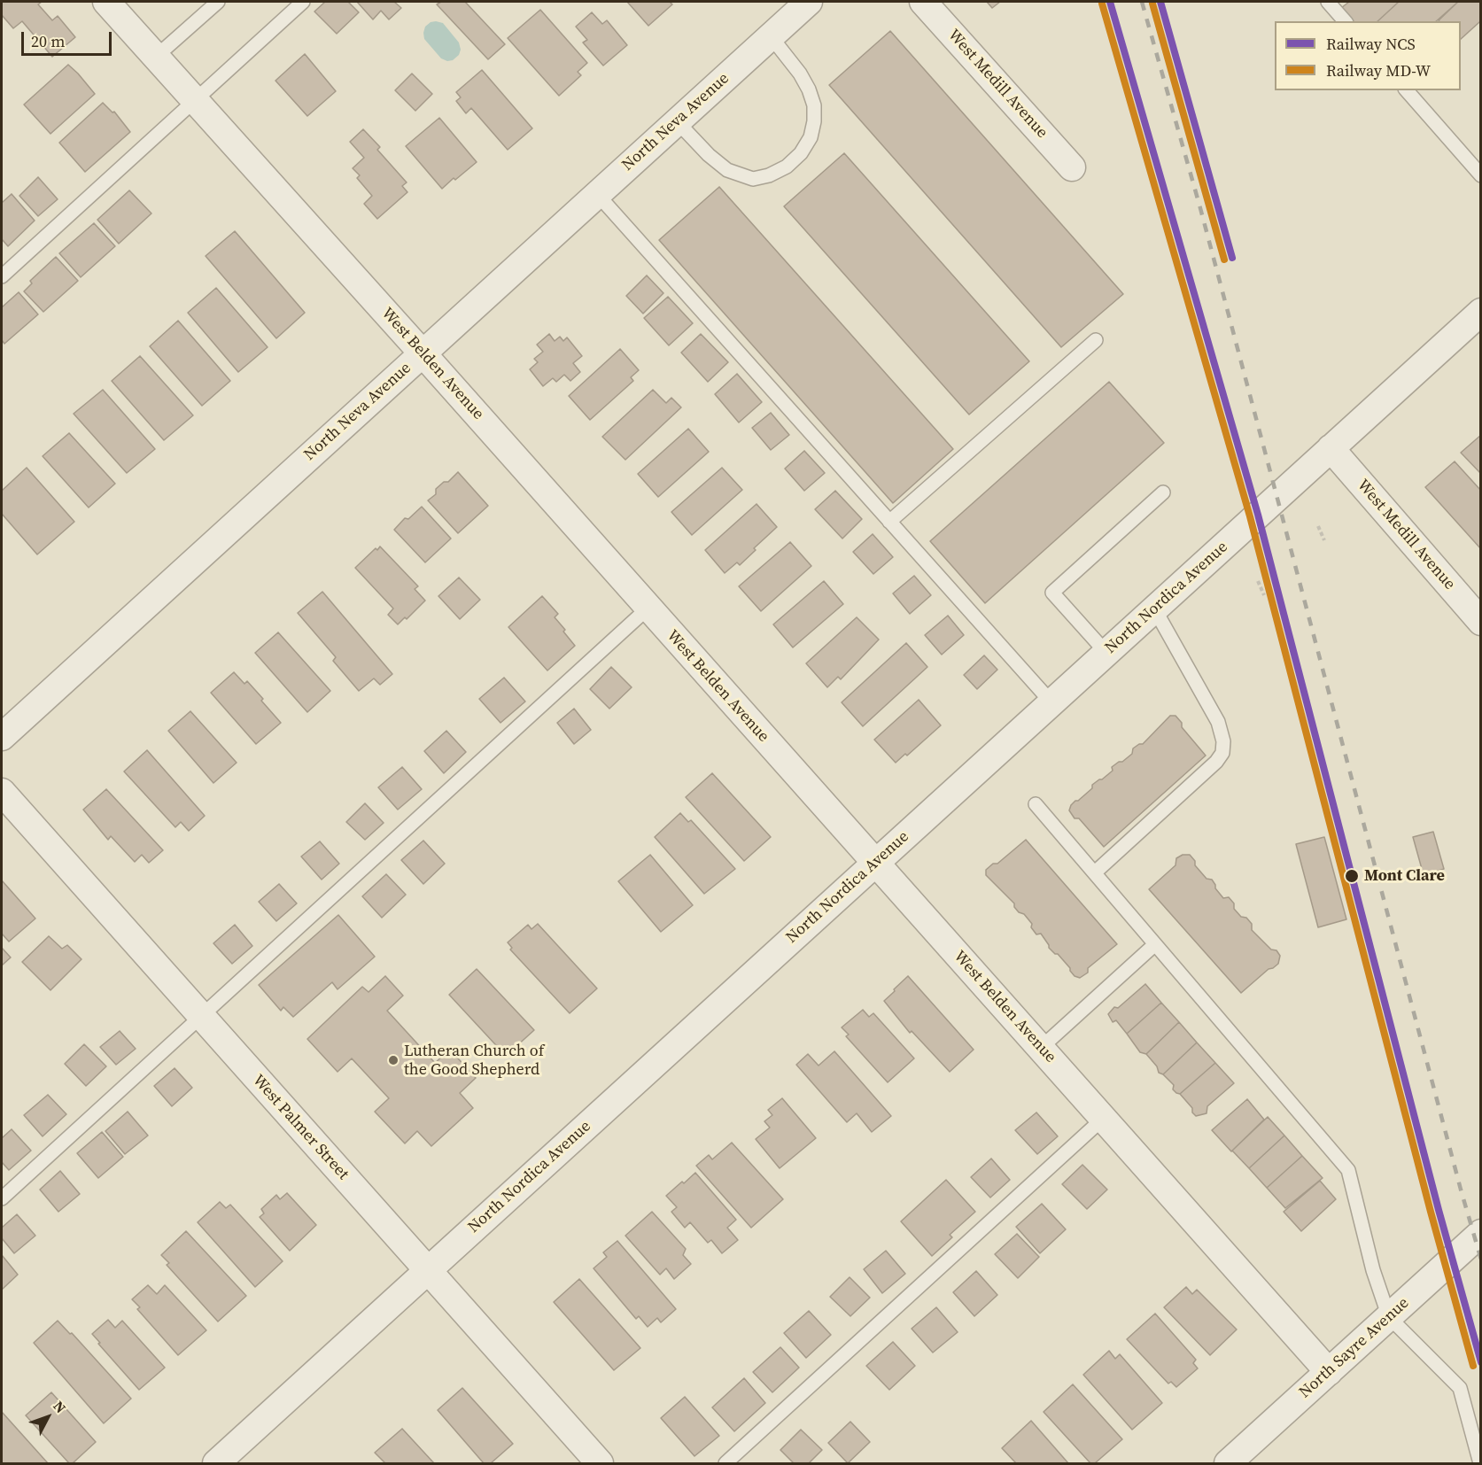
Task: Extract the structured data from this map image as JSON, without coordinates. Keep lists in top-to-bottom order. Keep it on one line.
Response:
{"streets":{"street":["West Medill Avenue","North Neva Avenue","West Belden Avenue","North Nordica Avenue","West Palmer Street","North Sayre Avenue"]},"crossings":[["West Medill Avenue","North Nordica Avenue"],["North Neva Avenue","West Belden Avenue"],["West Belden Avenue","North Nordica Avenue"],["West Belden Avenue","North Sayre Avenue"],["North Nordica Avenue","West Palmer Street"]],"places":["Mont Clare","Lutheran Church of the Good Shepherd"],"lines":["rail line NCS","rail line MD-W"],"legend":["Railway NCS","Railway MD-W"],"scale_bar":"20 m","north":"top right"}
